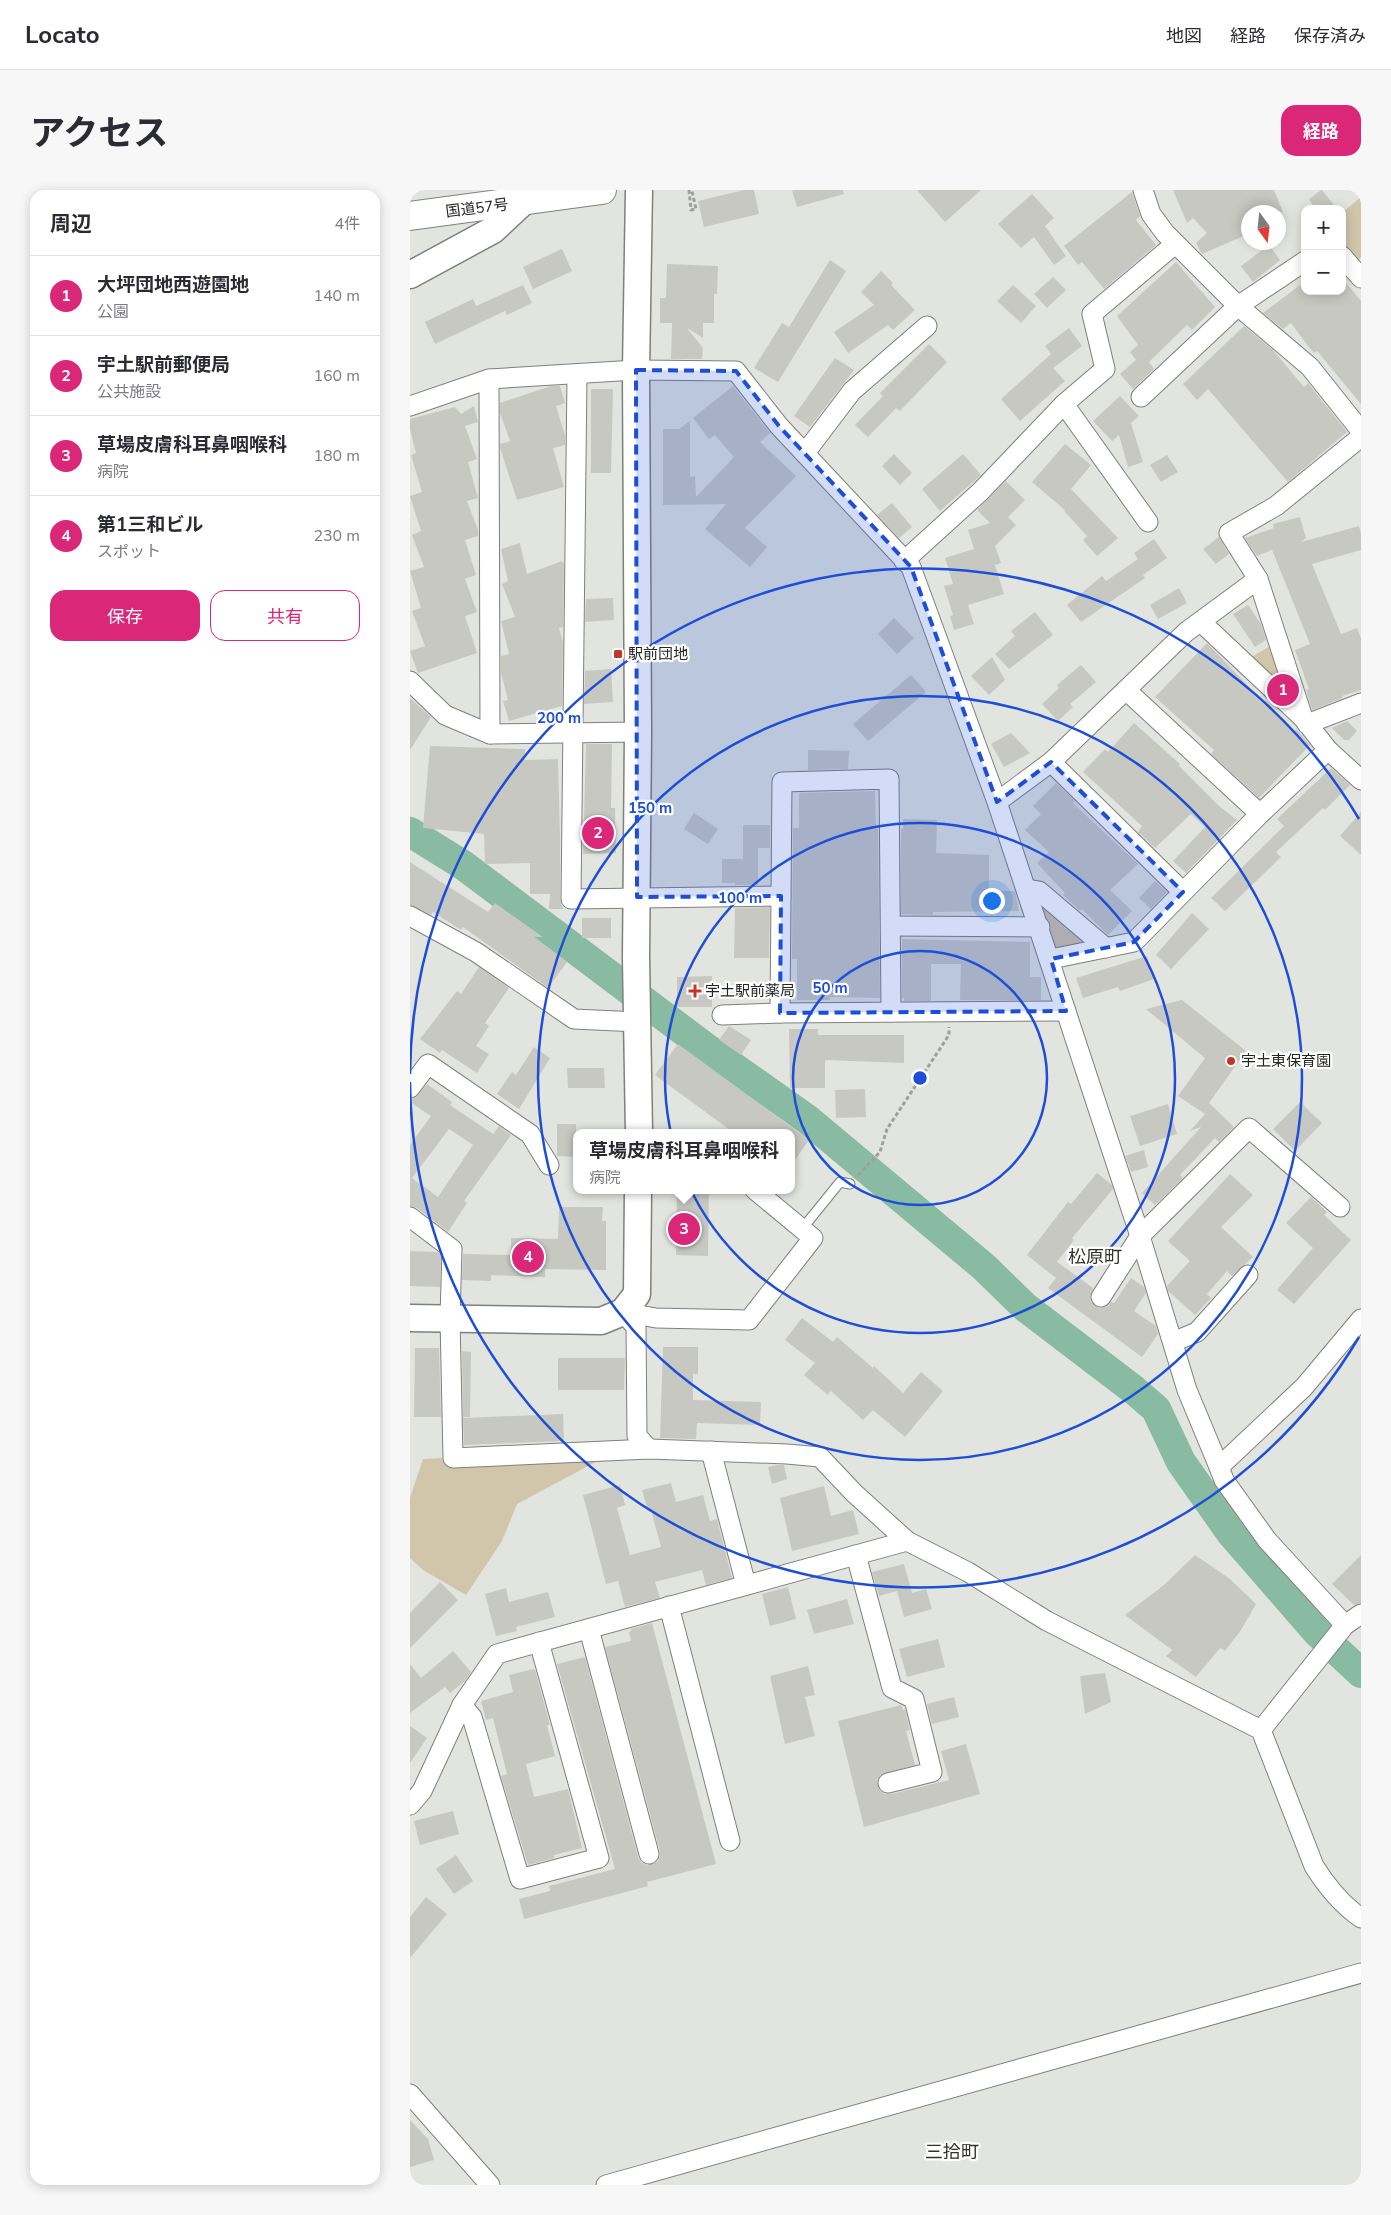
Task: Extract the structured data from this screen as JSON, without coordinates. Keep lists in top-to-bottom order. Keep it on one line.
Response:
{"streets":{"highway":["国道57号"]},"districts":["松原町","三拾町"],"places":{"transit":["駅前団地"],"health":["宇土駅前薬局"],"other":["宇土東保育園"]},"north":"bottom","page":{"header":"Locato","nav":["地図","経路","保存済み"],"title":"アクセス","buttons":["経路",["保存","共有"]],"heading":["周辺","4件"],"map_buttons":["+","−"],"list":[{"mark":"1","name":"大坪団地西遊園地","note":"公園","value":"140 m"},{"mark":"2","name":"宇土駅前郵便局","note":"公共施設","value":"160 m"},{"mark":"3","name":"草場皮膚科耳鼻咽喉科","note":"病院","value":"180 m"},{"mark":"4","name":"第1三和ビル","note":"スポット","value":"230 m"}],"pins":["1","2","3","4"],"popup":["草場皮膚科耳鼻咽喉科","病院"]},"rings":["200 m","150 m","100 m","50 m"]}
